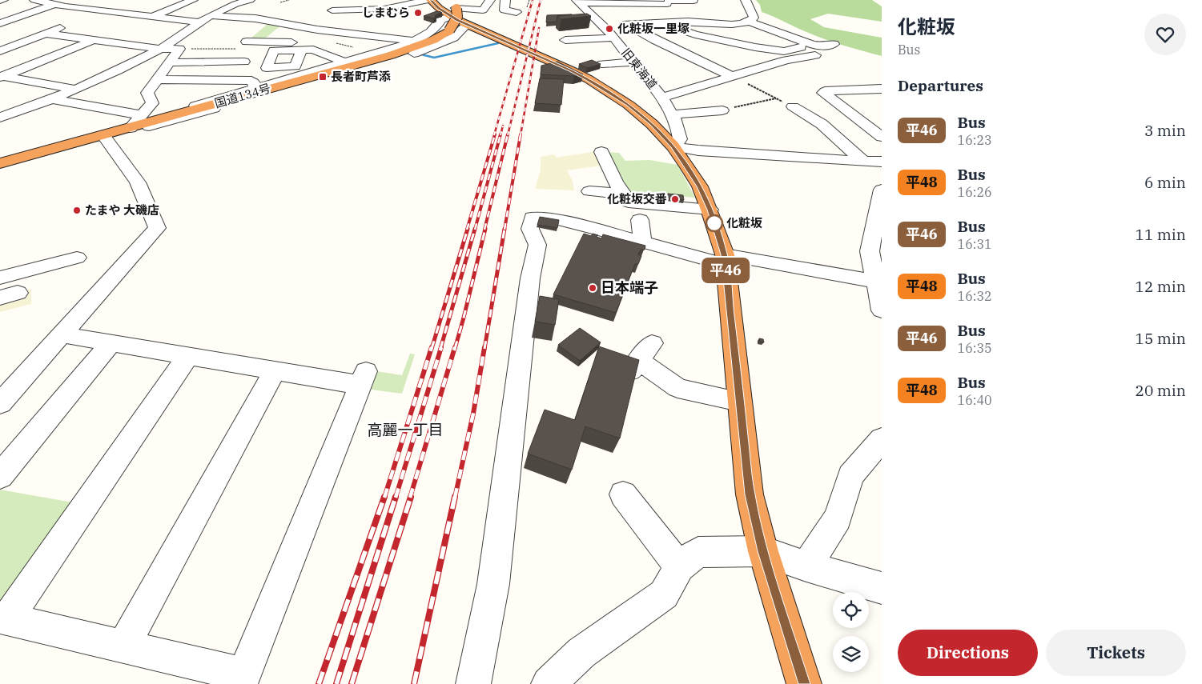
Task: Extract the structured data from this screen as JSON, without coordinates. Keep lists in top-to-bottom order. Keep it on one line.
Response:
{"streets":{"highway":["国道134号"],"street":["旧東海道"]},"districts":["高麗一丁目"],"places":{"other":["しまむら","化粧坂一里塚","化粧坂交番","たまや 大磯店","化粧坂","日本端子"],"transit":["長者町芦添"]},"lines":["bus line 平46"],"page":{"on_map":"平46","heading":[["化粧坂","Bus"],"Departures"],"list":[{"mark":"平46","name":"Bus","note":"16:23","value":"3 min"},{"mark":"平48","name":"Bus","note":"16:26","value":"6 min"},{"mark":"平46","name":"Bus","note":"16:31","value":"11 min"},{"mark":"平48","name":"Bus","note":"16:32","value":"12 min"},{"mark":"平46","name":"Bus","note":"16:35","value":"15 min"},{"mark":"平48","name":"Bus","note":"16:40","value":"20 min"}],"buttons":["Directions","Tickets"]}}
